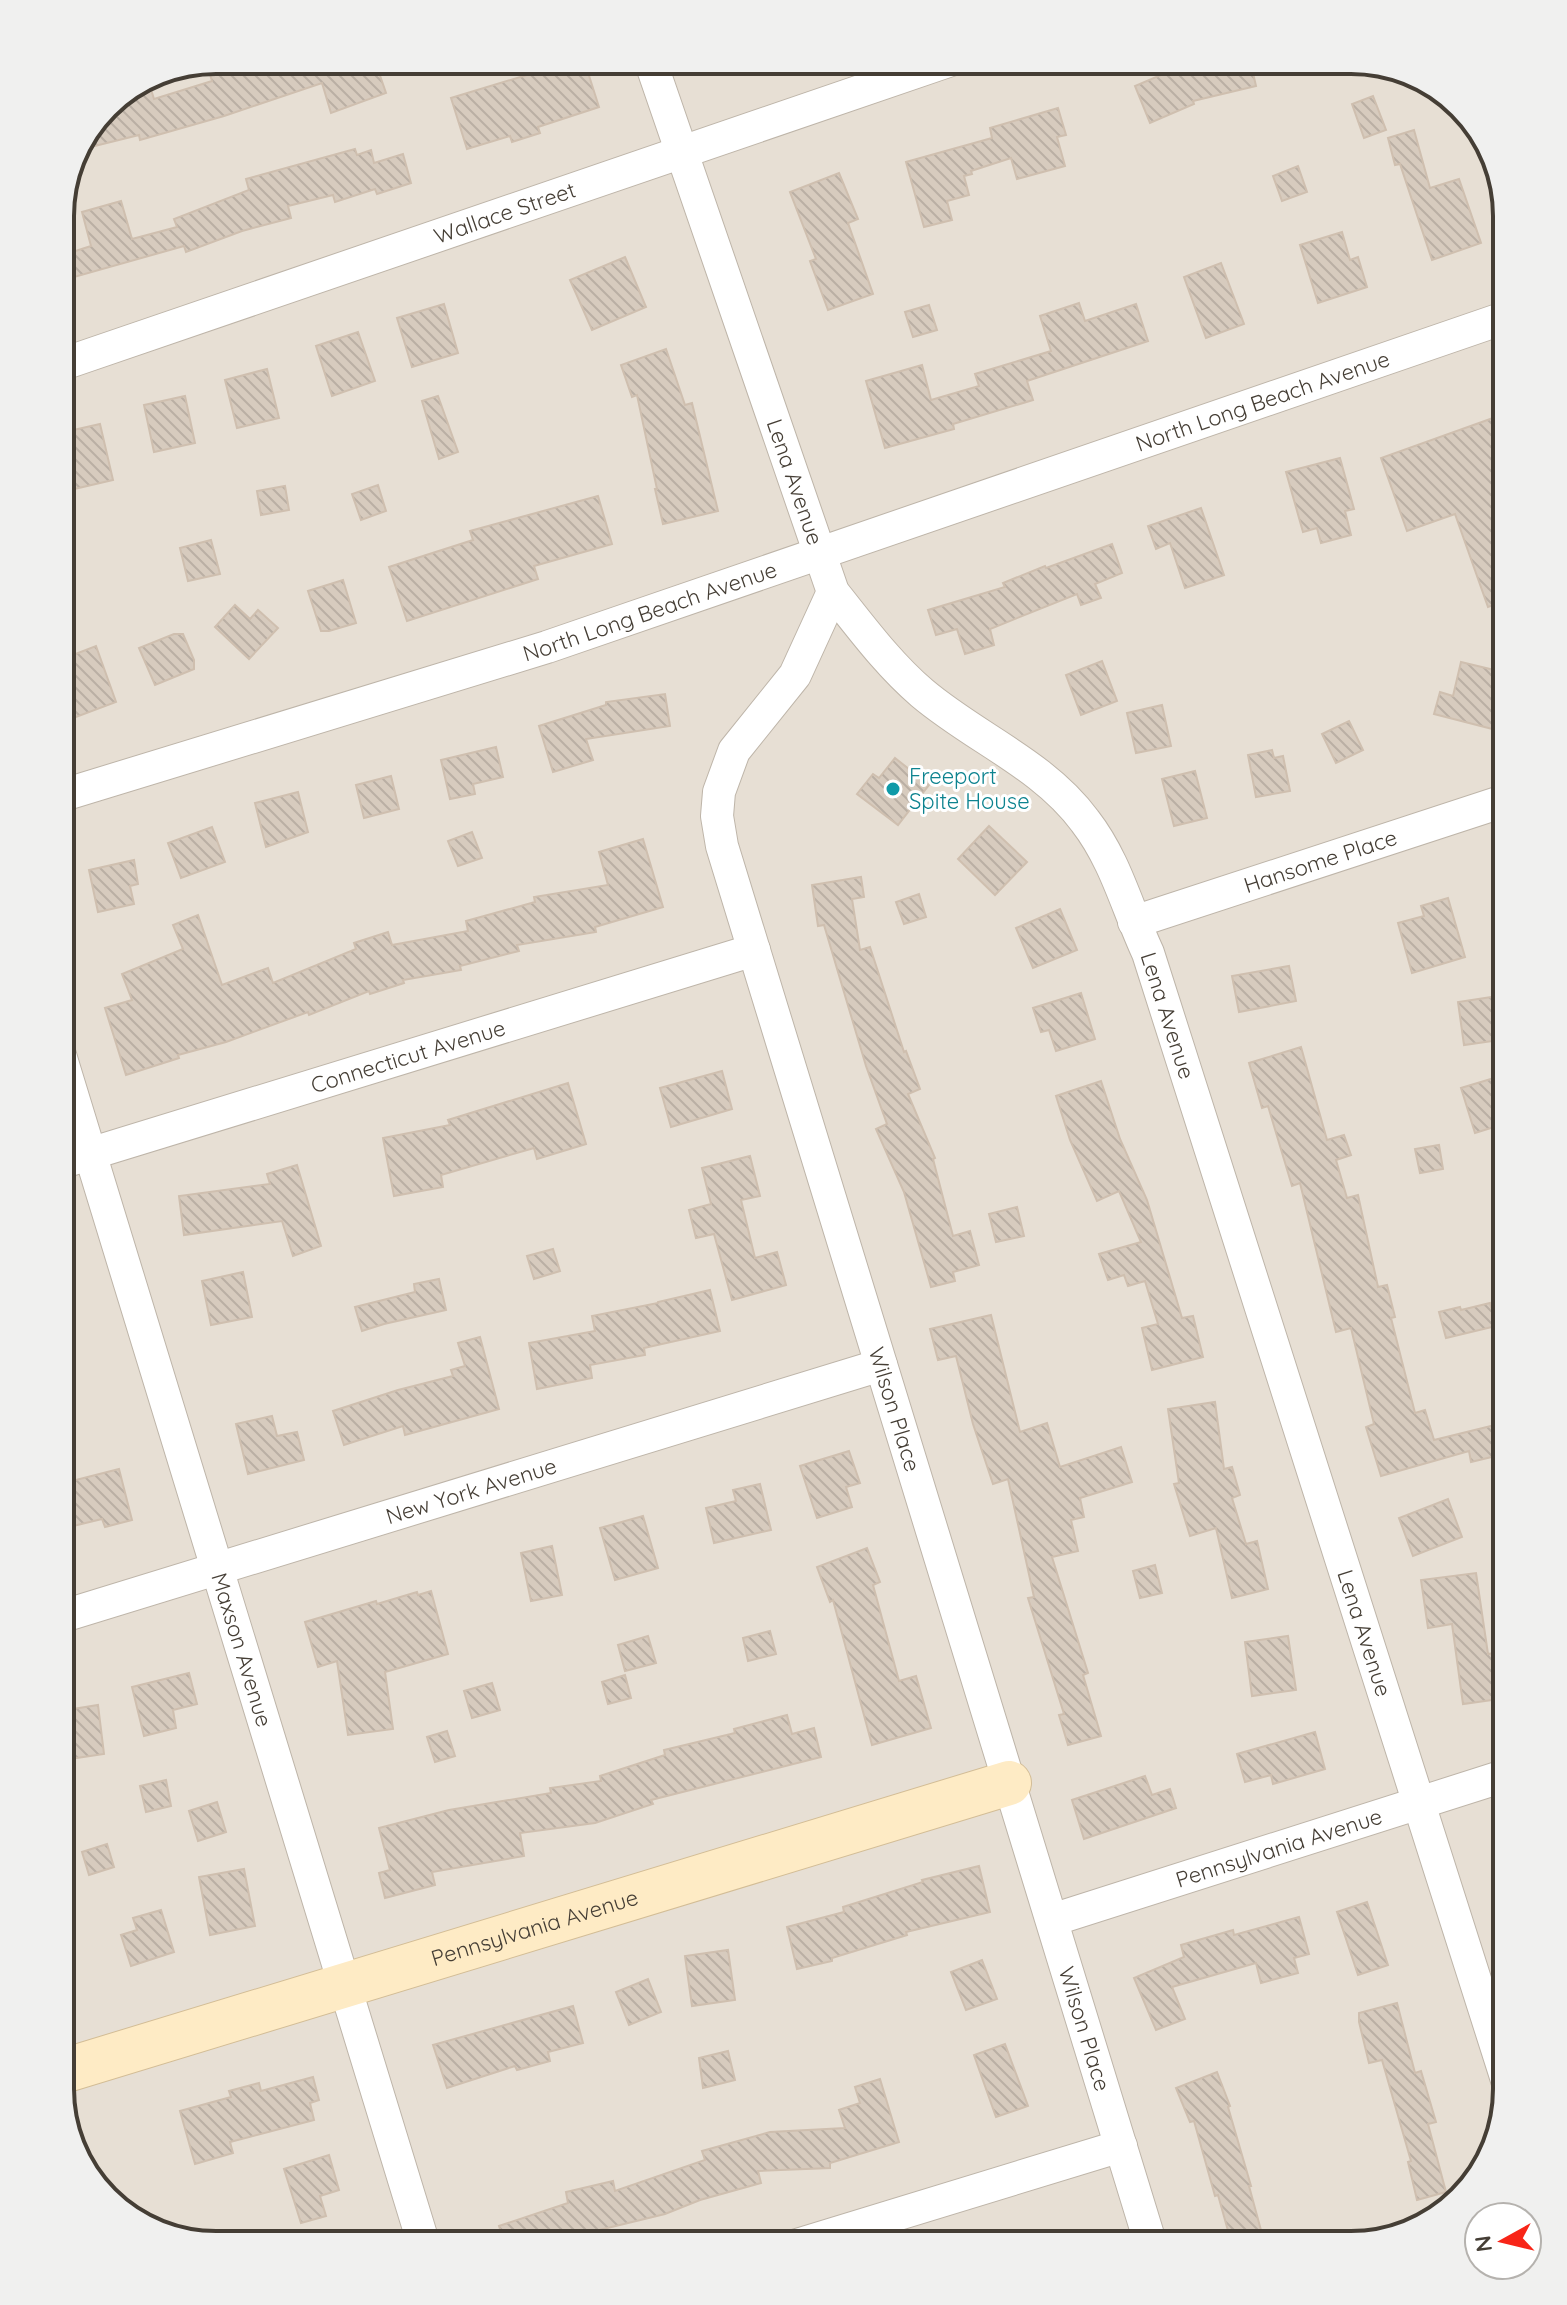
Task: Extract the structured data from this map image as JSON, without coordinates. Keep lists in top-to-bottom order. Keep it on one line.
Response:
{"streets":{"street":["Wallace Street","North Long Beach Avenue","Lena Avenue","Hansome Place","Connecticut Avenue","Wilson Place","New York Avenue","Maxson Avenue","Pennsylvania Avenue"]},"crossings":[["Wallace Street","Lena Avenue"],["North Long Beach Avenue","Lena Avenue"],["Lena Avenue","Hansome Place"],["Lena Avenue","Wilson Place"],["Lena Avenue","Pennsylvania Avenue"],["Connecticut Avenue","Wilson Place"],["Connecticut Avenue","Maxson Avenue"],["Wilson Place","New York Avenue"],["Wilson Place","Pennsylvania Avenue"],["New York Avenue","Maxson Avenue"],["Maxson Avenue","Pennsylvania Avenue"]],"places":["Freeport Spite House"],"north":"left"}
